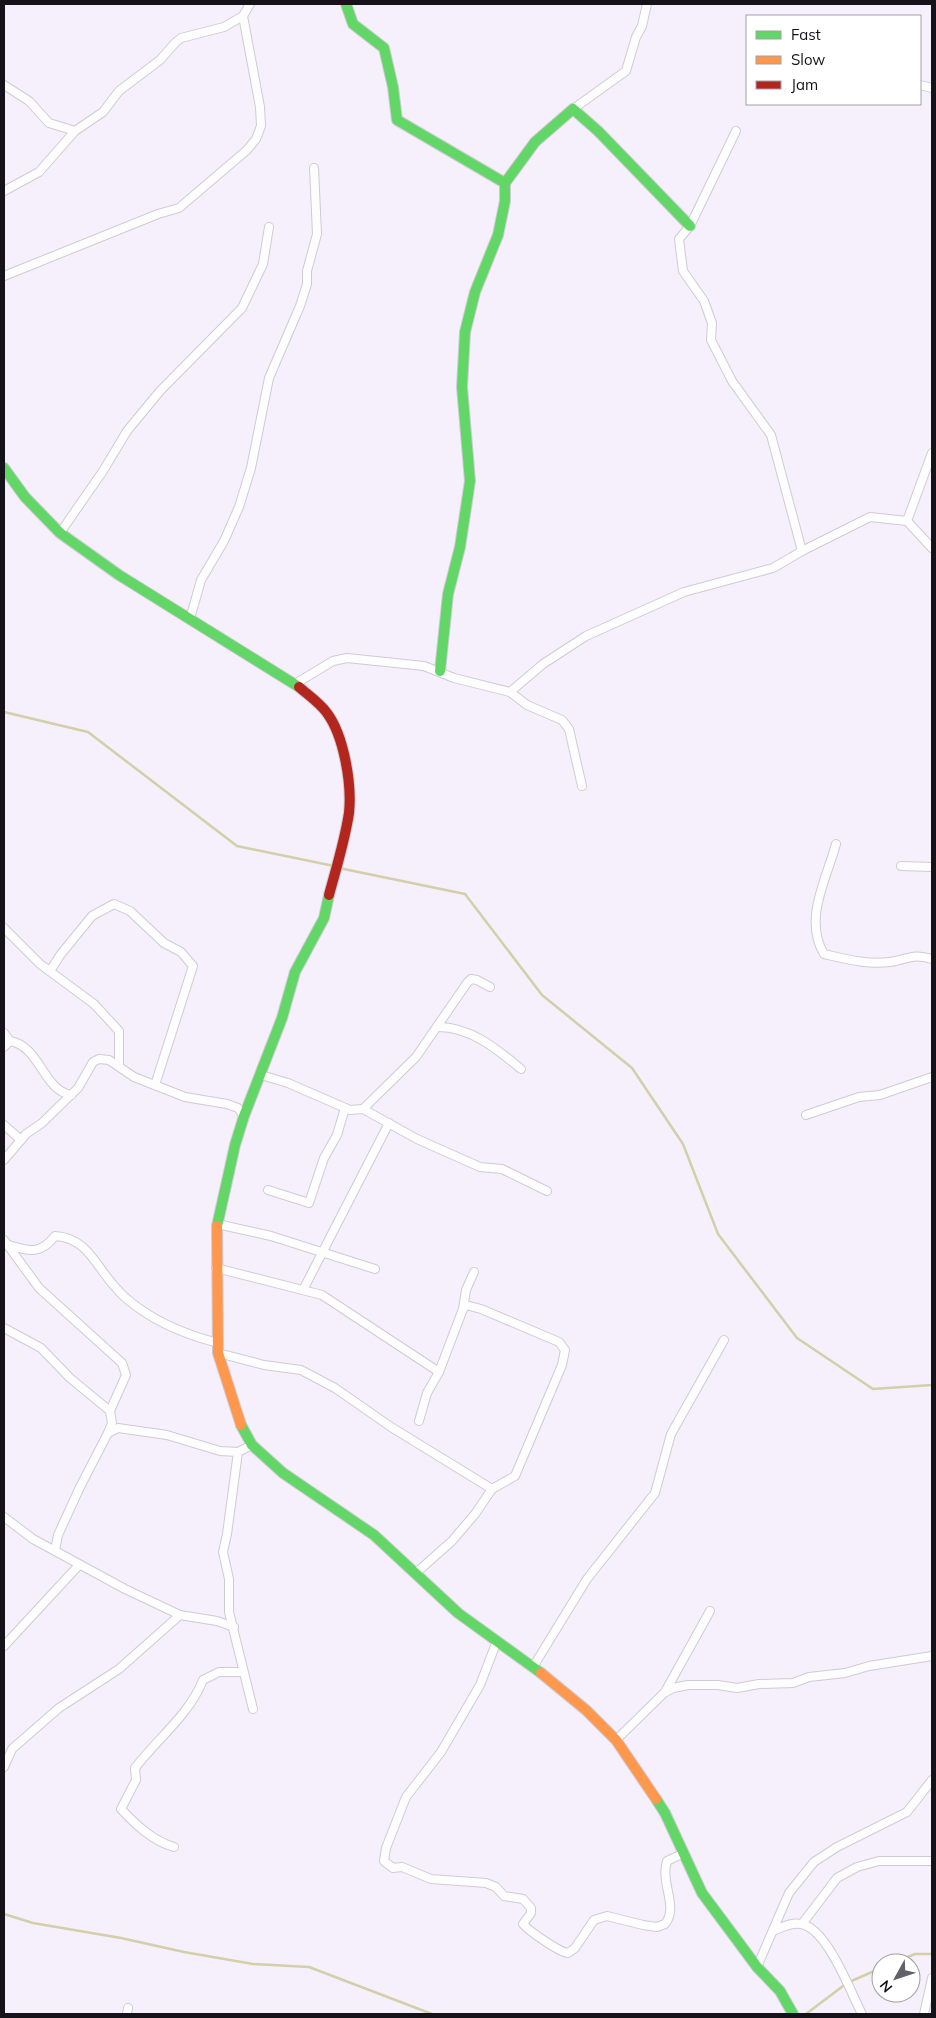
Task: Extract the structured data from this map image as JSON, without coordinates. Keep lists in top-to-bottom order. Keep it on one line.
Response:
{"legend":["Fast","Slow","Jam"],"north":"bottom left"}
